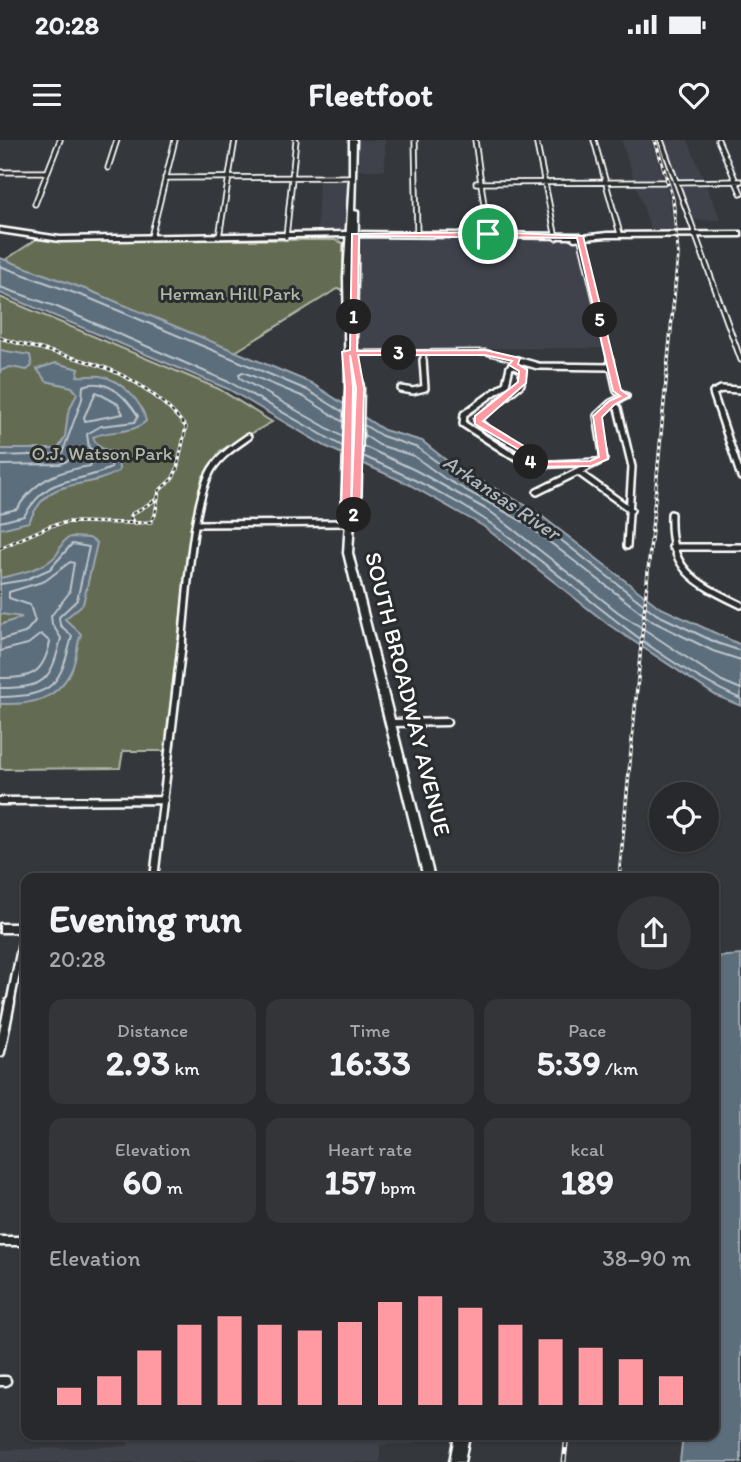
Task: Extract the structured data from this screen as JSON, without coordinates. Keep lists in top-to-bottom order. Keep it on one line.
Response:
{"streets":{"main road":["SOUTH BROADWAY AVENUE"]},"water":["Arkansas River"],"parks":["Herman Hill Park","O.J. Watson Park"],"page":{"status":"20:28","header":"Fleetfoot","pins":["1","5","3","4","2"],"heading":["Evening run","20:28"],"stats":[["Distance","2.93 km"],["Time","16:33"],["Pace","5:39 /km"],["Elevation","60 m"],["Heart rate","157 bpm"],["kcal","189"]],"chart":["Elevation","38–90 m"]}}
